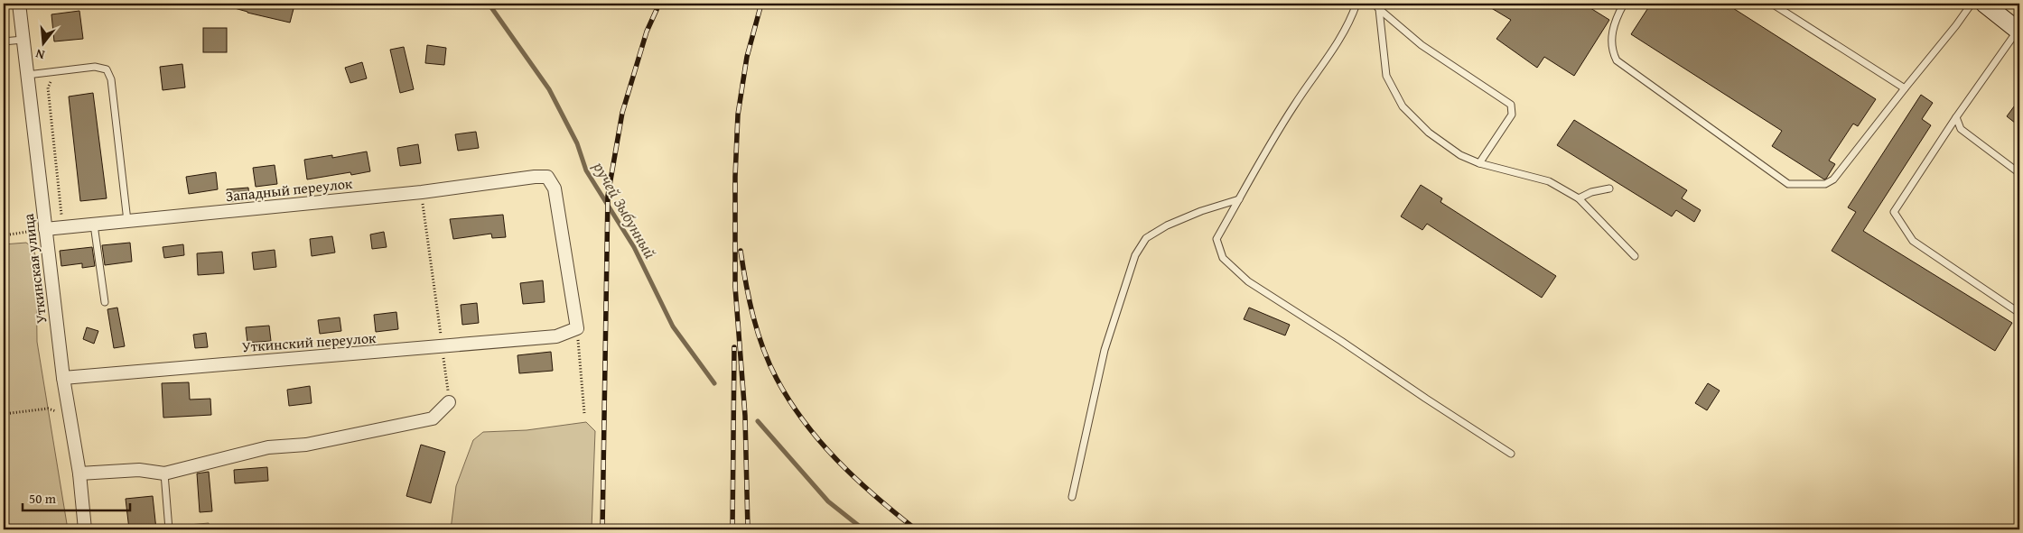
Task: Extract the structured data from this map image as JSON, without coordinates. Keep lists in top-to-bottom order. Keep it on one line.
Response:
{"streets":{"street":["Западный переулок","Уткинская улица","Уткинский переулок"]},"crossings":[["Западный переулок","Уткинская улица"],["Западный переулок","Уткинский переулок"],["Уткинская улица","Уткинский переулок"]],"water":["ручей Зыбунный"],"scale_bar":"50 m","north":"bottom"}
